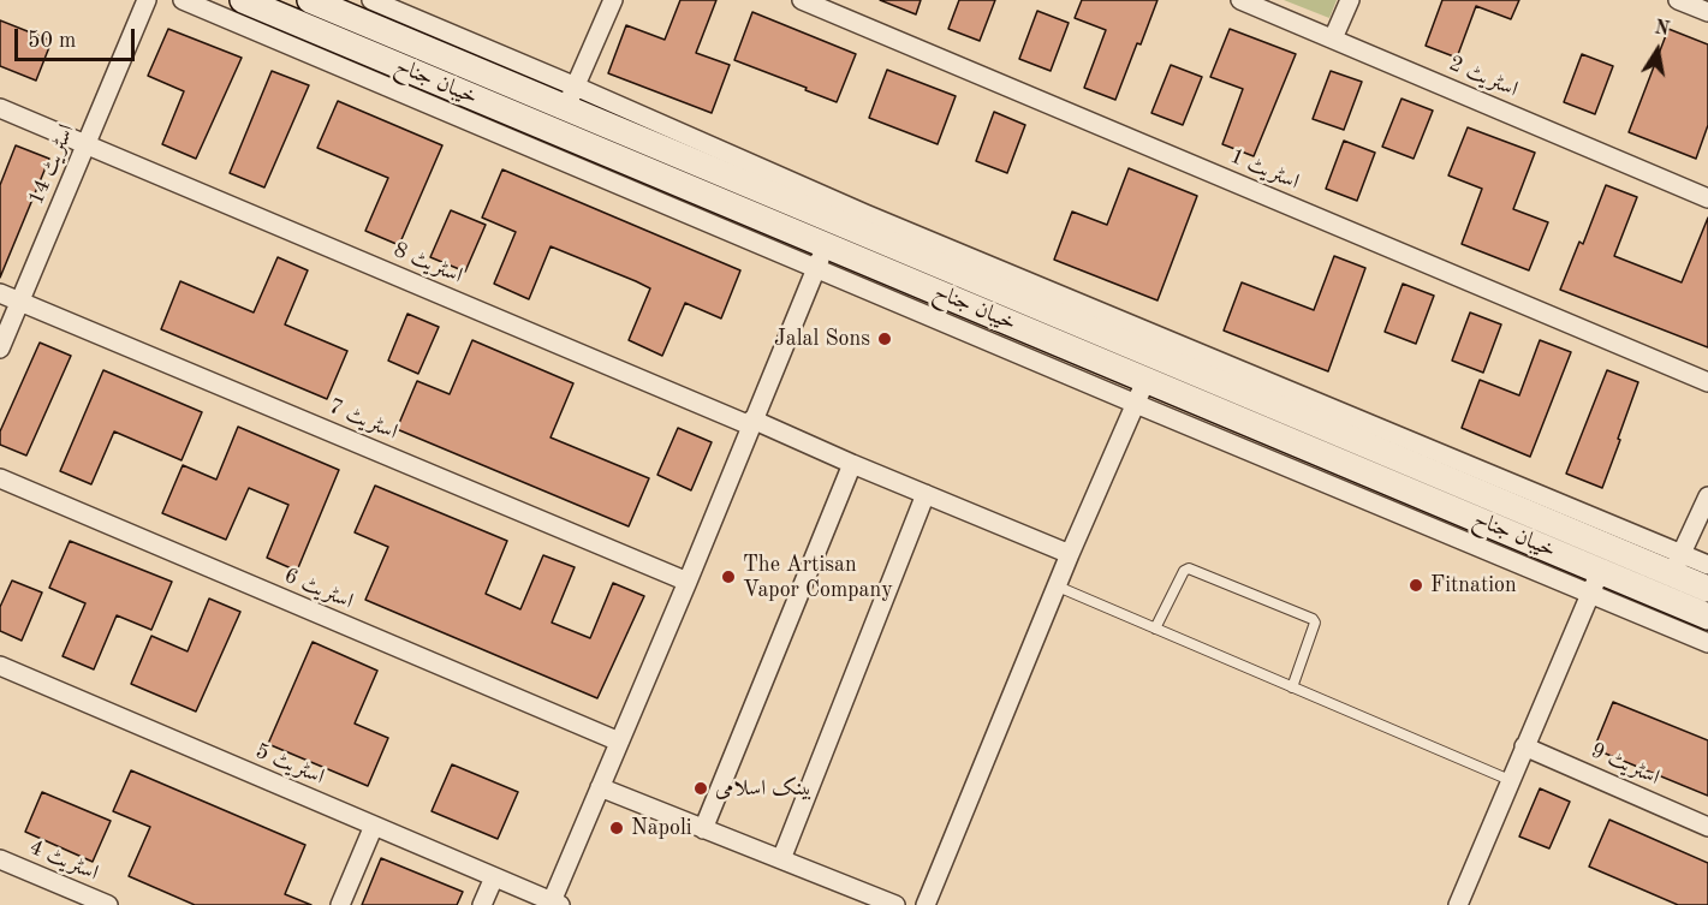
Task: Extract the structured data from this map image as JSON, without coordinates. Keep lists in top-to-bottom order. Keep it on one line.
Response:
{"streets":{"main road":["خیبان جناح"],"street":["اسٹریٹ 2","اسٹریٹ 14","اسٹریٹ 1","اسٹریٹ 8","اسٹریٹ 7","اسٹریٹ 6","اسٹریٹ 5","اسٹریٹ 9","اسٹریٹ 4"]},"crossings":[["اسٹریٹ 14","اسٹریٹ 8"],["اسٹریٹ 14","اسٹریٹ 7"]],"places":["Jalal Sons","The Artisan Vapor Company","Fitnation","بینک اسلامی","Napoli"],"scale_bar":"50 m","north":"top"}
